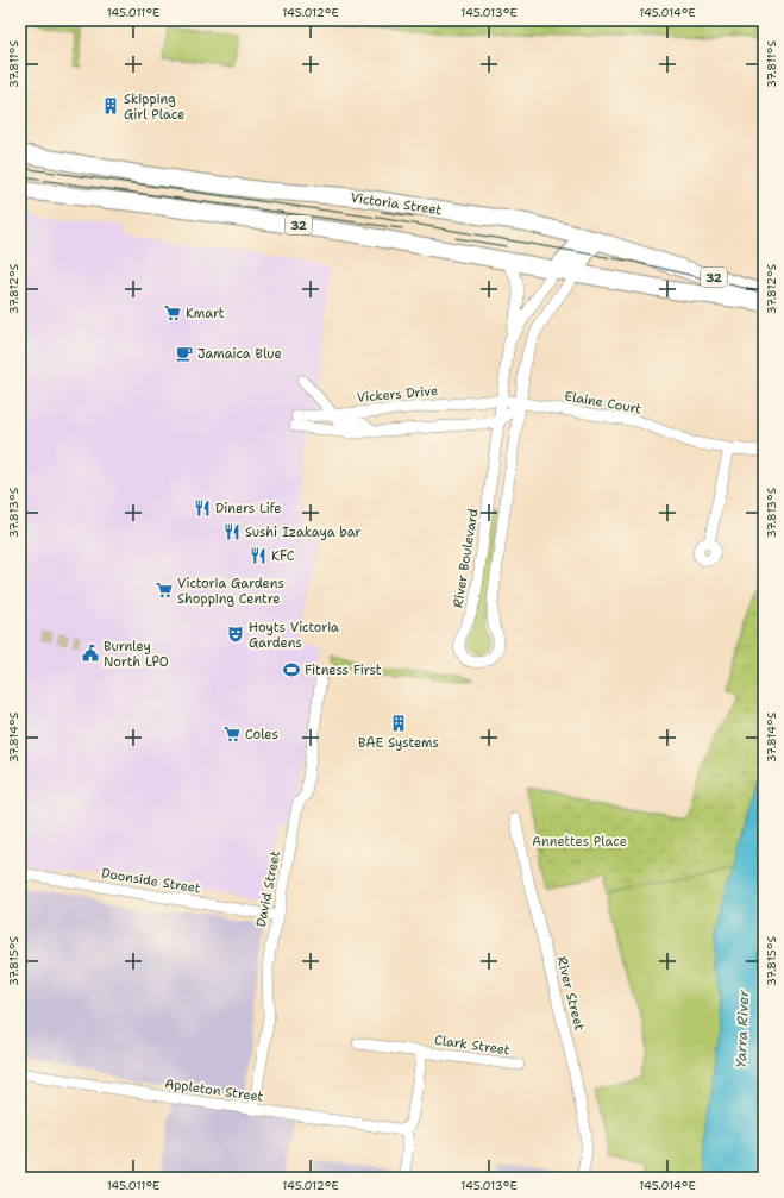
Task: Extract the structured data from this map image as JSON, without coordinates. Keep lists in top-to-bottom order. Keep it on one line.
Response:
{"streets":{"main road":["Victoria Street","32"],"street":["Vickers Drive","Elaine Court","River Boulevard","Doonside Street","David Street","River Street","Clark Street","Appleton Street"]},"crossings":[["32","River Boulevard"],["Vickers Drive","Elaine Court"],["Vickers Drive","River Boulevard"],["Elaine Court","River Boulevard"],["Doonside Street","David Street"],["David Street","Appleton Street"],["Clark Street","Appleton Street"]],"water":["Yarra River"],"parks":["Annettes Place"],"places":{"building":["Skipping Girl Place","BAE Systems"],"supermarket":["Kmart","Victoria Gardens Shopping Centre","Coles"],"cafe":["Jamaica Blue"],"restaurant":["Diners Life","Sushi Izakaya bar","KFC"],"theatre":["Hoyts Victoria Gardens"],"public building":["Burnley North LPO"],"sports":["Fitness First"]},"coordinates":["145.011°E","145.012°E","145.013°E","145.014°E","37.811°S","37.812°S","37.813°S","37.814°S","37.815°S"]}
